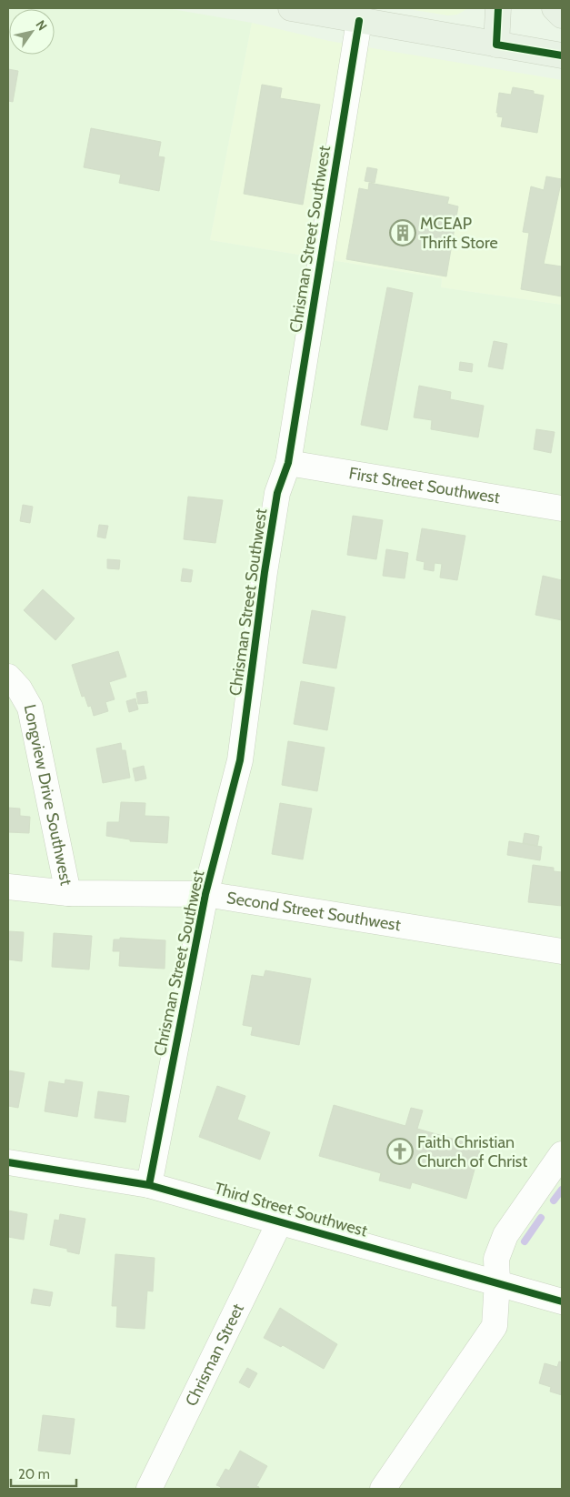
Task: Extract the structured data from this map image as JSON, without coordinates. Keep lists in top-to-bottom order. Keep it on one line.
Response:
{"streets":{"street":["Chrisman Street Southwest","First Street Southwest","Longview Drive Southwest","Second Street Southwest","Third Street Southwest","Chrisman Street"]},"crossings":[["Chrisman Street Southwest","First Street Southwest"],["Chrisman Street Southwest","Second Street Southwest"],["Chrisman Street Southwest","Third Street Southwest"],["Longview Drive Southwest","Second Street Southwest"],["Third Street Southwest","Chrisman Street"]],"places":{"building":["MCEAP Thrift Store"],"church":["Faith Christian Church of Christ"]},"scale_bar":"20 m","north":"top right"}
